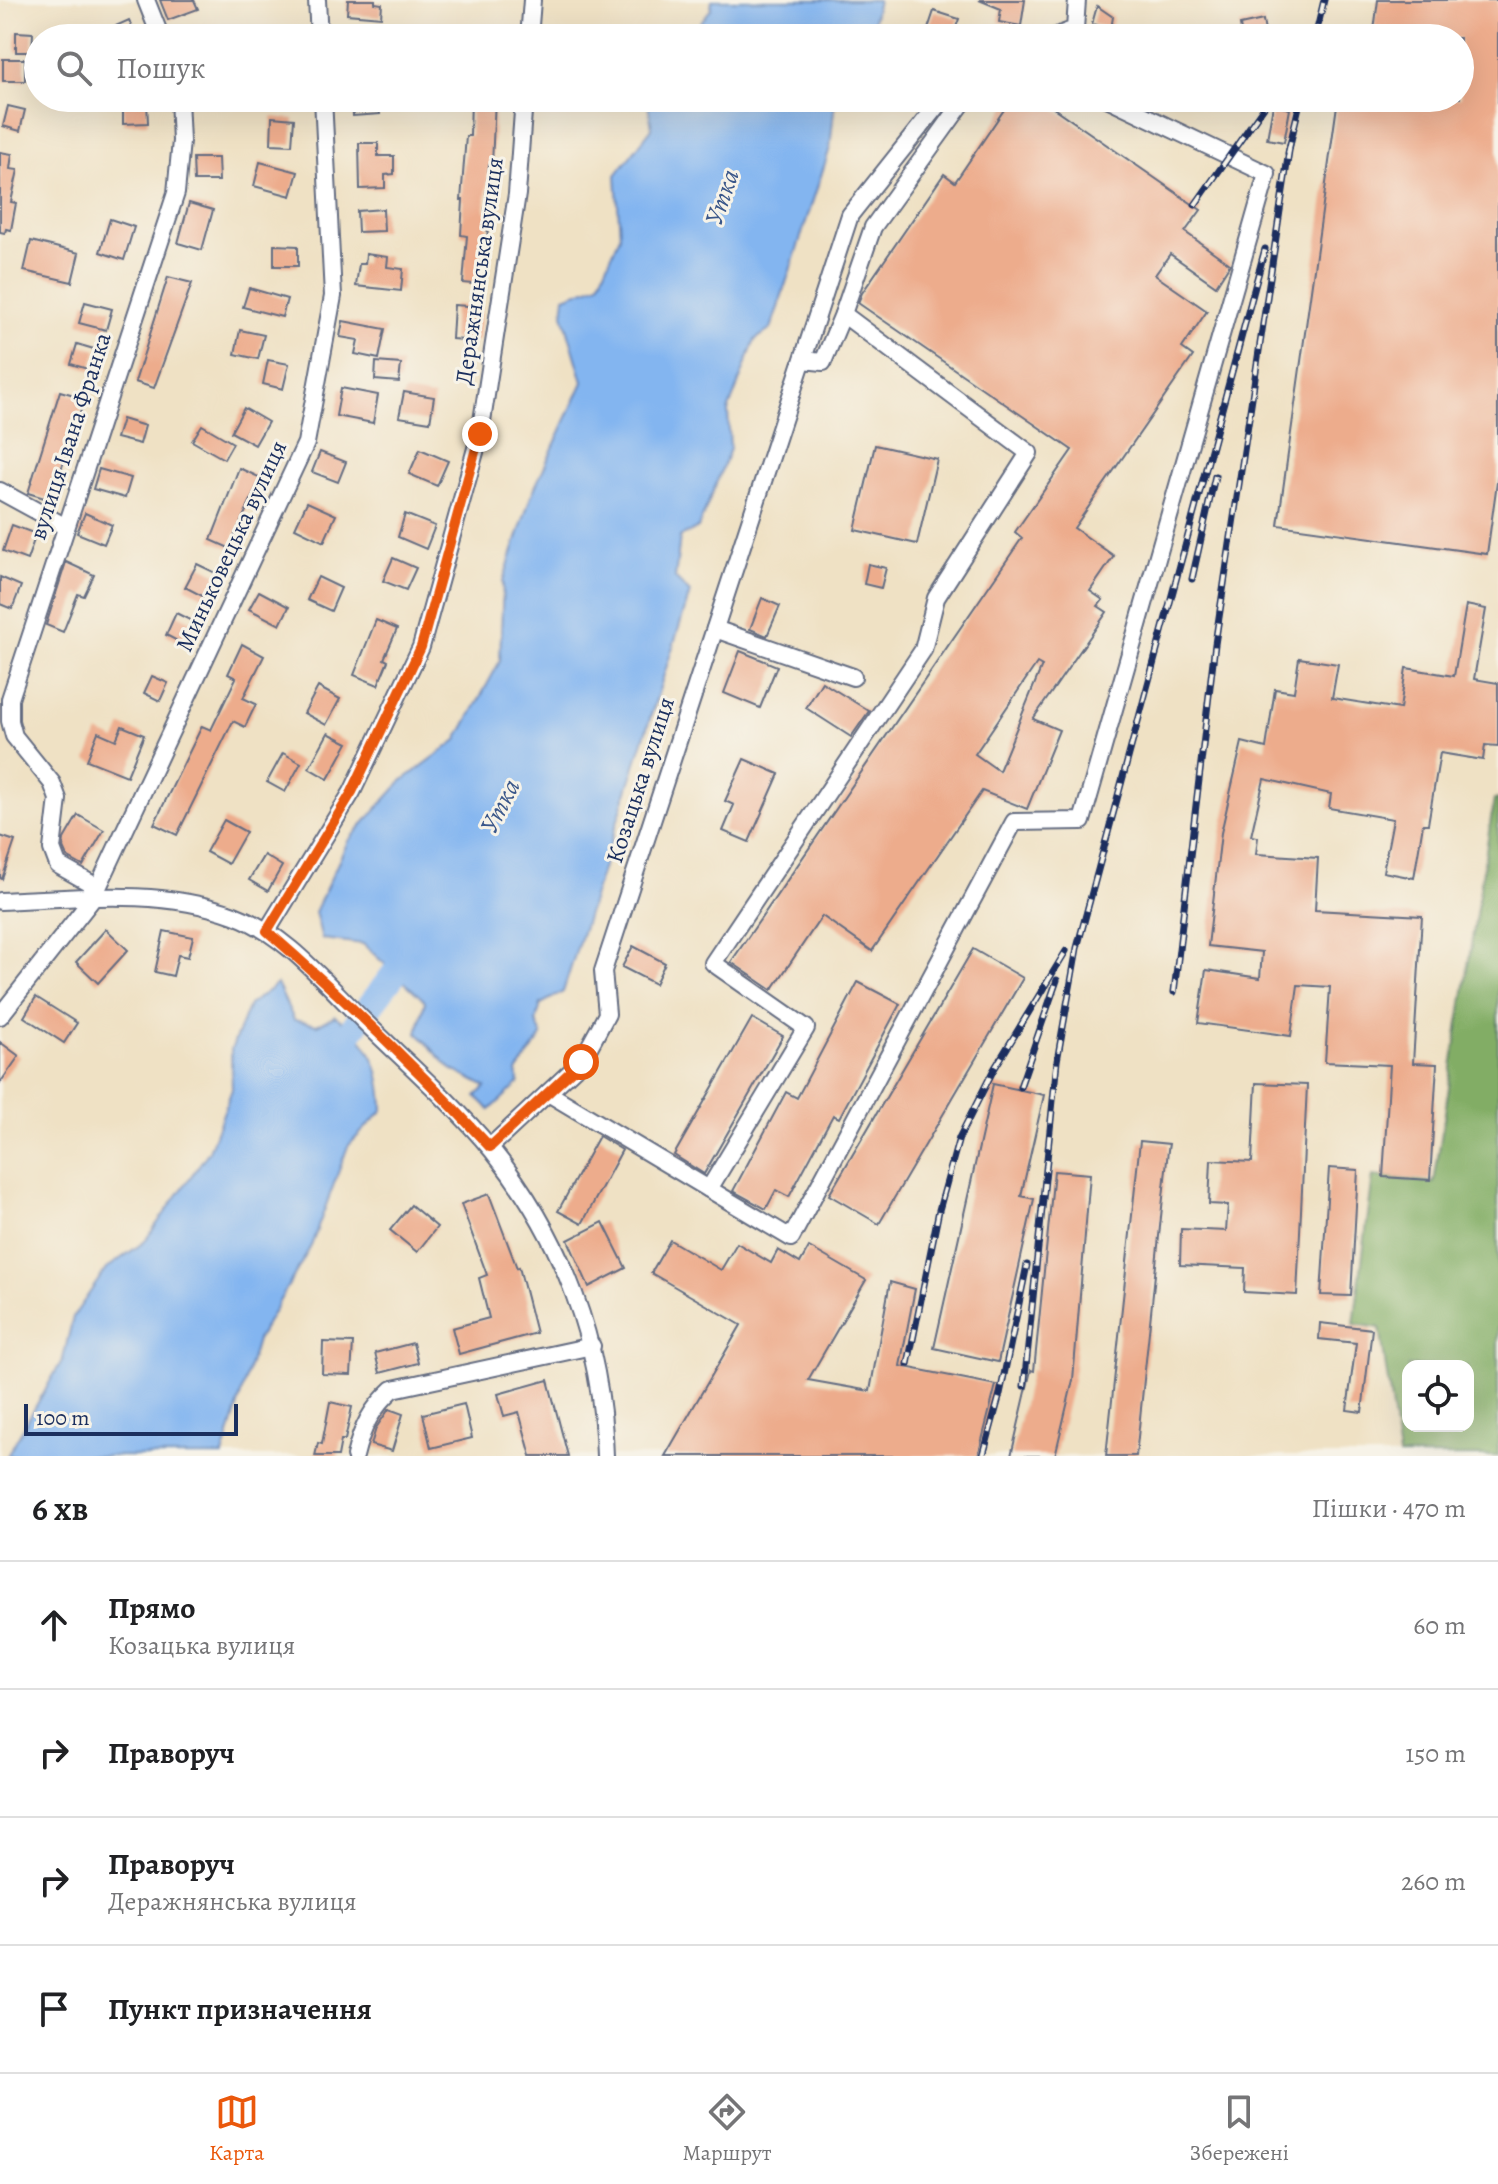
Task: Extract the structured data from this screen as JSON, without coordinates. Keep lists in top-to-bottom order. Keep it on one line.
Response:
{"streets":{"street":["Деражнянська вулиця","вулиця Івана Франка","Миньковецька вулиця","Козацька вулиця"]},"crossings":[["вулиця Івана Франка","Миньковецька вулиця"]],"water":["Утка"],"scale_bar":"100 m","page":{"search":"Пошук","scale":"100 m","heading":["6 хв","Пішки · 470 m"],"list":[["Прямо","Козацька вулиця","60 m"],["Праворуч","150 m"],["Праворуч","Деражнянська вулиця","260 m"],"Пункт призначення"],"nav":["Карта","Маршрут","Збережені"]}}
